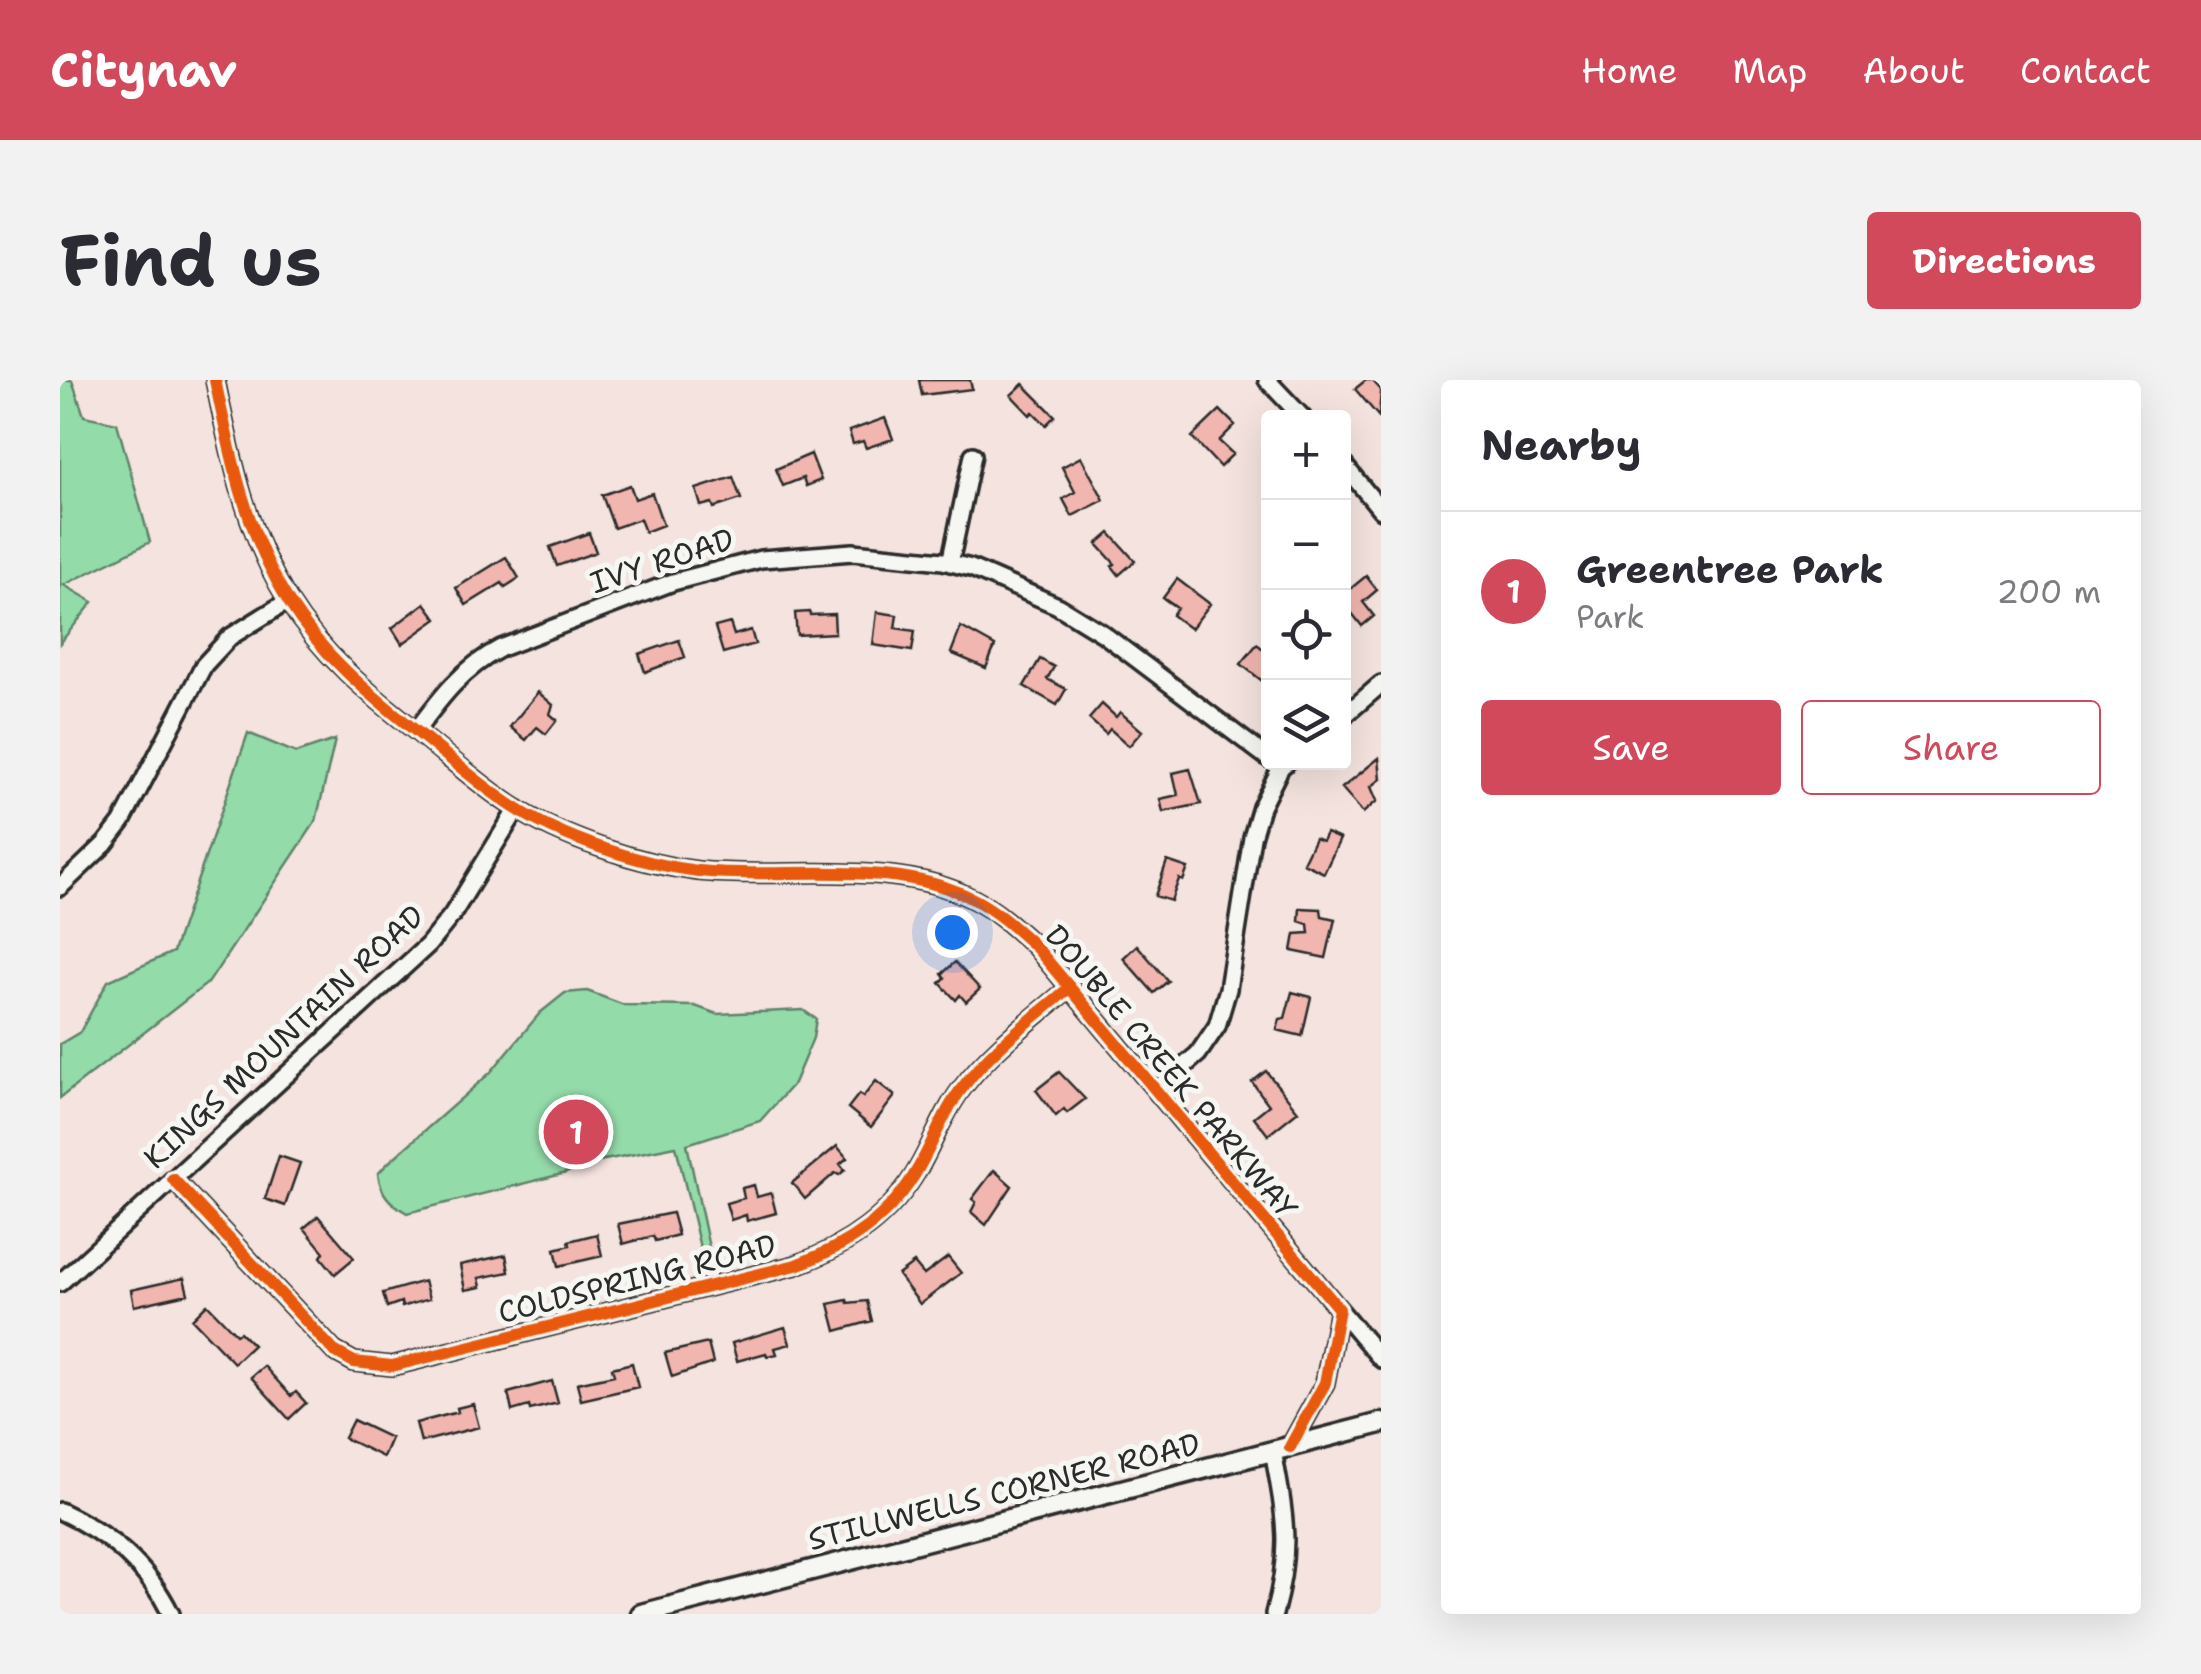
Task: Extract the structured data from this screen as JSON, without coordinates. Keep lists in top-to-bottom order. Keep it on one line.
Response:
{"streets":{"street":["IVY ROAD","KINGS MOUNTAIN ROAD","DOUBLE CREEK PARKWAY","COLDSPRING ROAD","STILLWELLS CORNER ROAD"]},"crossings":[["IVY ROAD","DOUBLE CREEK PARKWAY"],["KINGS MOUNTAIN ROAD","DOUBLE CREEK PARKWAY"],["KINGS MOUNTAIN ROAD","COLDSPRING ROAD"],["DOUBLE CREEK PARKWAY","COLDSPRING ROAD"]],"page":{"header":"Citynav","nav":["Home","Map","About","Contact"],"buttons":["Directions",["Save","Share"]],"title":"Find us","heading":"Nearby","map_buttons":["+","−"],"list":[{"mark":"1","name":"Greentree Park","note":"Park","value":"200 m"}],"pins":"1"}}
